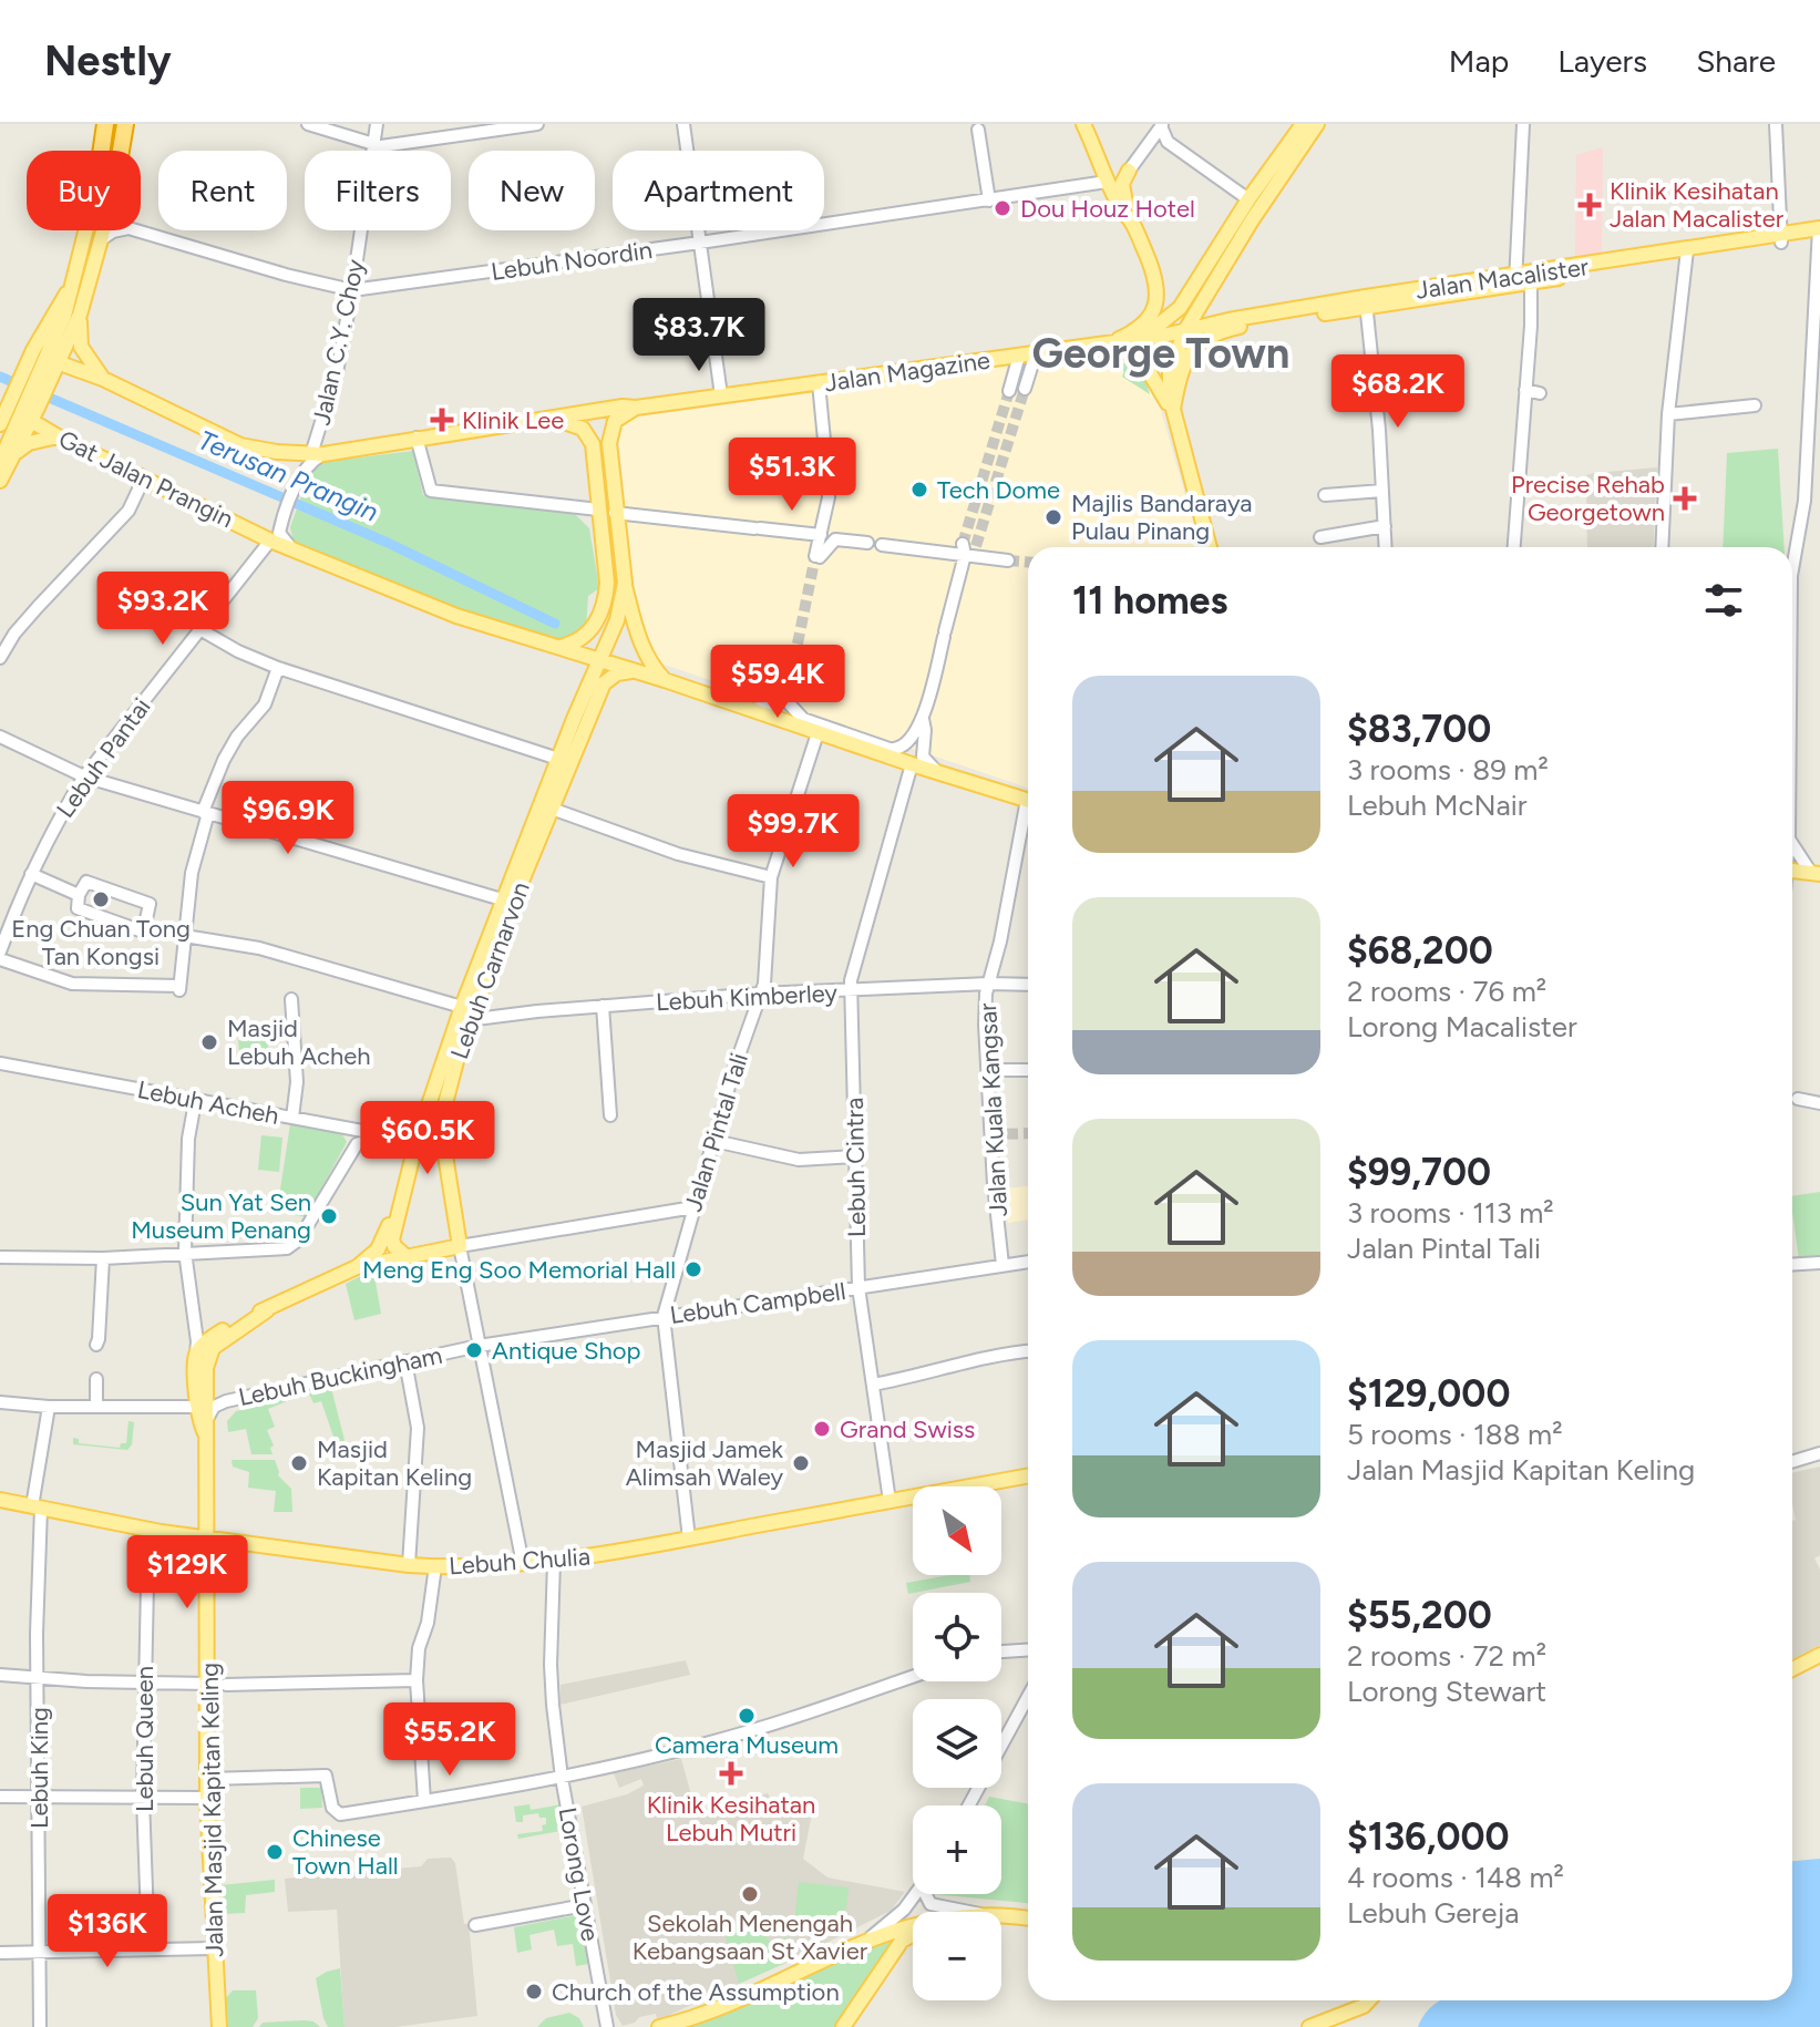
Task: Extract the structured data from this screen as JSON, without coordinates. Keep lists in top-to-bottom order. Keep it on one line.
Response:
{"streets":{"main road":["Jalan Macalister","Jalan Magazine","Gat Jalan Prangin","Lebuh Carnarvon","Lebuh Chulia","Jalan Masjid Kapitan Keling"],"street":["Lebuh Noordin","Jalan C.Y. Choy","Lebuh Pantai","Lebuh Kimberley","Lebuh Acheh","Jalan Kuala Kangsar","Jalan Pintal Tali","Lebuh Cintra","Lebuh Campbell","Lebuh Buckingham","Lebuh Queen","Lebuh King","Lorong Love"]},"crossings":[["Lebuh Noordin","Jalan C.Y. Choy"],["Jalan Macalister","Jalan Magazine"],["Jalan C.Y. Choy","Jalan Magazine"],["Jalan C.Y. Choy","Gat Jalan Prangin"],["Jalan Magazine","Lebuh Carnarvon"],["Gat Jalan Prangin","Lebuh Pantai"],["Gat Jalan Prangin","Lebuh Carnarvon"],["Gat Jalan Prangin","Jalan Pintal Tali"],["Gat Jalan Prangin","Lebuh Cintra"],["Lebuh Carnarvon","Lebuh Kimberley"],["Lebuh Carnarvon","Lebuh Acheh"],["Lebuh Carnarvon","Lebuh Campbell"],["Lebuh Carnarvon","Lebuh Buckingham"],["Lebuh Carnarvon","Lebuh Chulia"],["Lebuh Kimberley","Jalan Kuala Kangsar"],["Lebuh Kimberley","Jalan Pintal Tali"],["Lebuh Kimberley","Lebuh Cintra"],["Lebuh Acheh","Jalan Masjid Kapitan Keling"],["Jalan Kuala Kangsar","Lebuh Campbell"],["Jalan Pintal Tali","Lebuh Campbell"],["Jalan Pintal Tali","Lebuh Chulia"],["Lebuh Cintra","Lebuh Campbell"],["Lebuh Cintra","Lebuh Chulia"],["Lebuh Campbell","Lebuh Buckingham"],["Lebuh Buckingham","Jalan Masjid Kapitan Keling"],["Lebuh Chulia","Lebuh Queen"],["Lebuh Chulia","Lebuh King"],["Lebuh Chulia","Jalan Masjid Kapitan Keling"],["Lebuh Chulia","Lorong Love"]],"districts":["George Town"],"water":["Terusan Prangin"],"places":{"health":["Klinik Kesihatan Jalan Macalister","Klinik Lee","Precise Rehab Georgetown","Klinik Kesihatan Lebuh Mutri"],"other":["Dou Houz Hotel","Tech Dome","Majlis Bandaraya Pulau Pinang","Eng Chuan Tong Tan Kongsi","Masjid Lebuh Acheh","Sun Yat Sen Museum Penang","Meng Eng Soo Memorial Hall","Antique Shop","Grand Swiss","Masjid Kapitan Keling","Masjid Jamek Alimsah Waley","Camera Museum","Chinese Town Hall","Sekolah Menengah Kebangsaan St Xavier","Church of the Assumption"]},"north":"bottom right","page":{"header":"Nestly","nav":["Map","Layers","Share"],"chip":["Buy","Rent","Filters","New","Apartment"],"price":["$83.7K","$68.2K","$51.3K","$93.2K","$59.4K","$96.9K","$99.7K","$60.5K","$129K","$55.2K","$136K"],"heading":"11 homes","list":[{"name":"$83,700","note":"3 rooms · 89 m² · Lebuh McNair"},{"name":"$68,200","note":"2 rooms · 76 m² · Lorong Macalister"},{"name":"$99,700","note":"3 rooms · 113 m² · Jalan Pintal Tali"},{"name":"$129,000","note":"5 rooms · 188 m² · Jalan Masjid Kapitan Keling"},{"name":"$55,200","note":"2 rooms · 72 m² · Lorong Stewart"},{"name":"$136,000","note":"4 rooms · 148 m² · Lebuh Gereja"}],"map_buttons":["+","−"]}}
